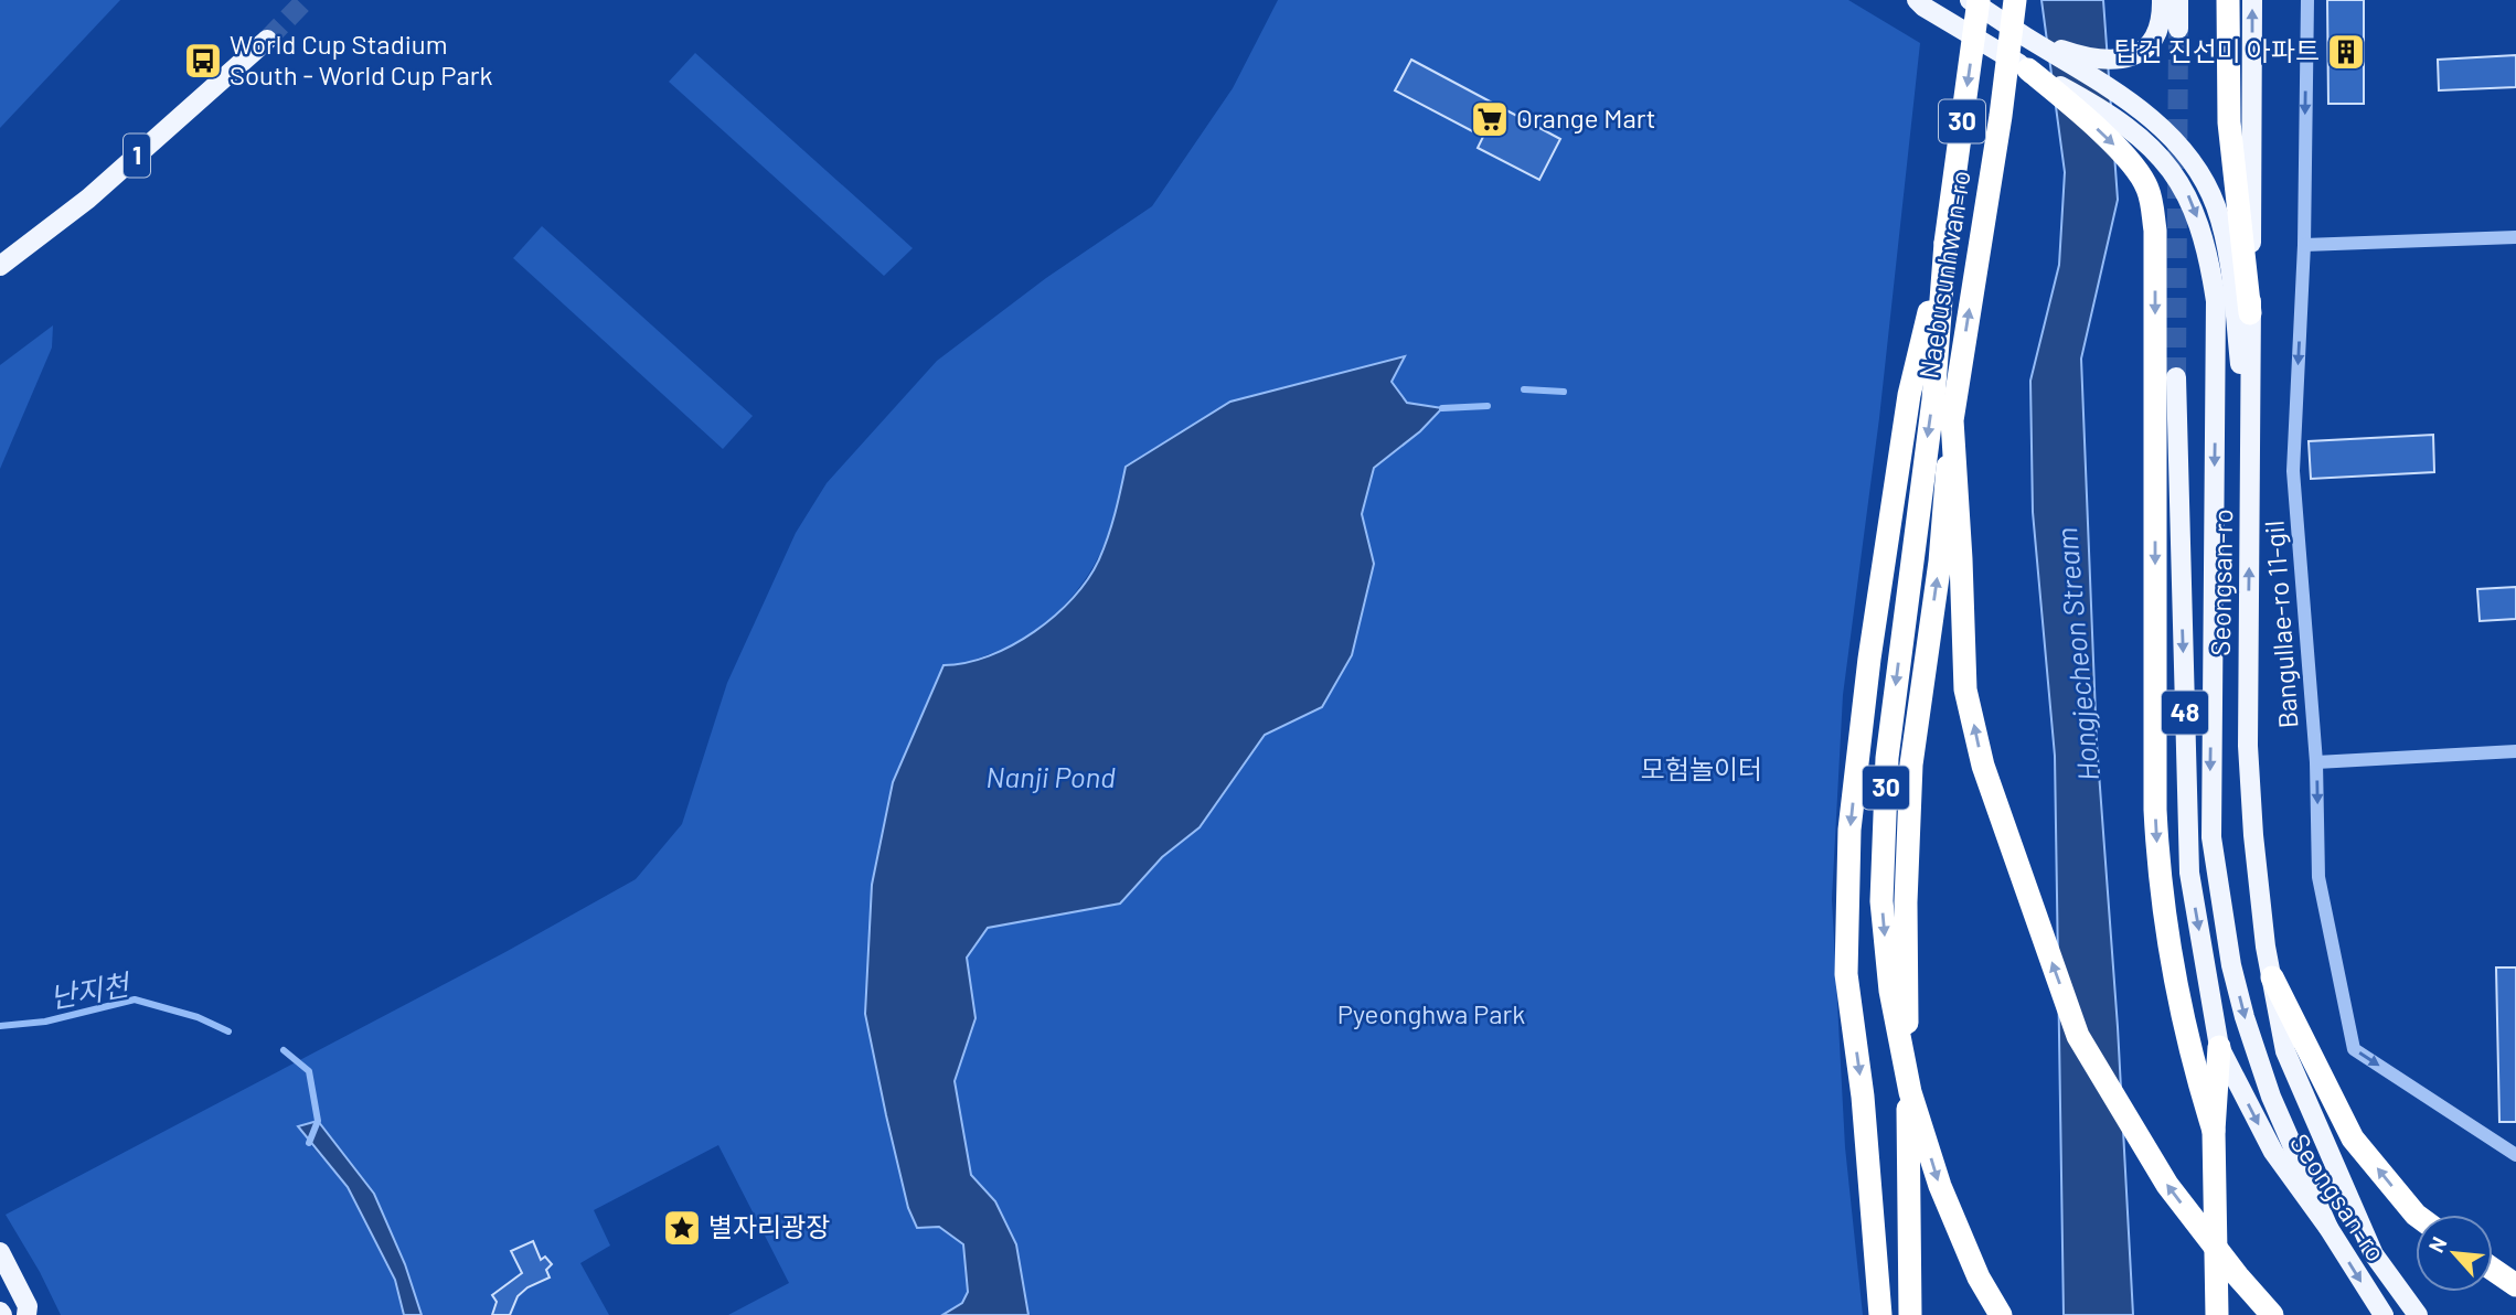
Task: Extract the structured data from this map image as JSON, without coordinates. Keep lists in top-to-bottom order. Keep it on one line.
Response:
{"streets":{"highway":["30","Naebusunhwan-ro"],"main road":["1","Seongsan-ro","48"],"street":["Bangullae-ro 11-gil"]},"crossings":[["30","Naebusunhwan-ro"]],"one_way":["Bangullae-ro 11-gil"],"water":["Hongjecheon Stream","Nanji Pond","난지천"],"parks":["모험놀이터","Pyeonghwa Park"],"places":{"building":["탑건 진선미 아파트"],"bus stop":["World Cup Stadium South - World Cup Park"],"supermarket":["Orange Mart"],"place":["별자리광장"]},"north":"top left"}
